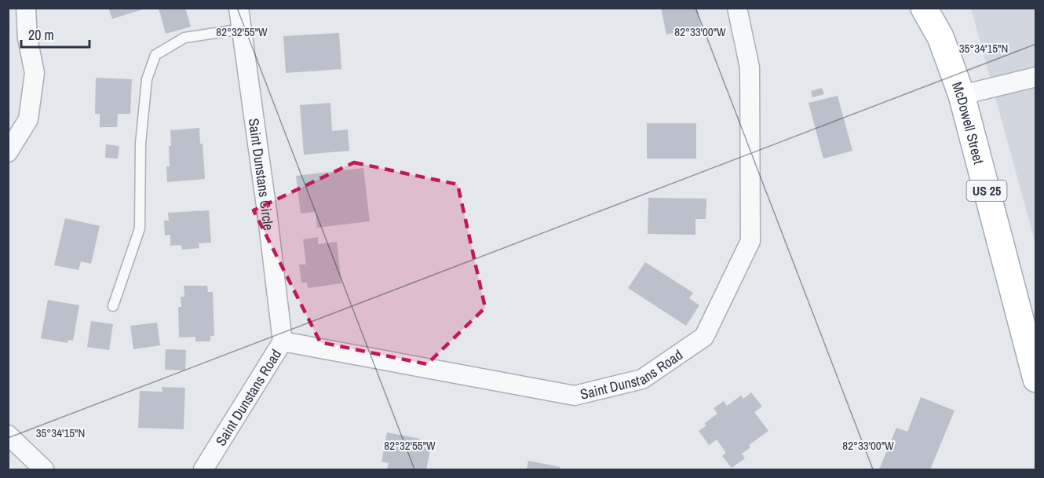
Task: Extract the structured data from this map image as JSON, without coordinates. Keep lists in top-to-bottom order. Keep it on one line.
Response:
{"streets":{"main road":["McDowell Street","US 25"],"street":["Saint Dunstans Circle","Saint Dunstans Road"]},"crossings":[["Saint Dunstans Circle","Saint Dunstans Road"]],"scale_bar":"20 m","coordinates":["82°32'55\"W","82°33'00\"W","35°34'15\"N"]}
